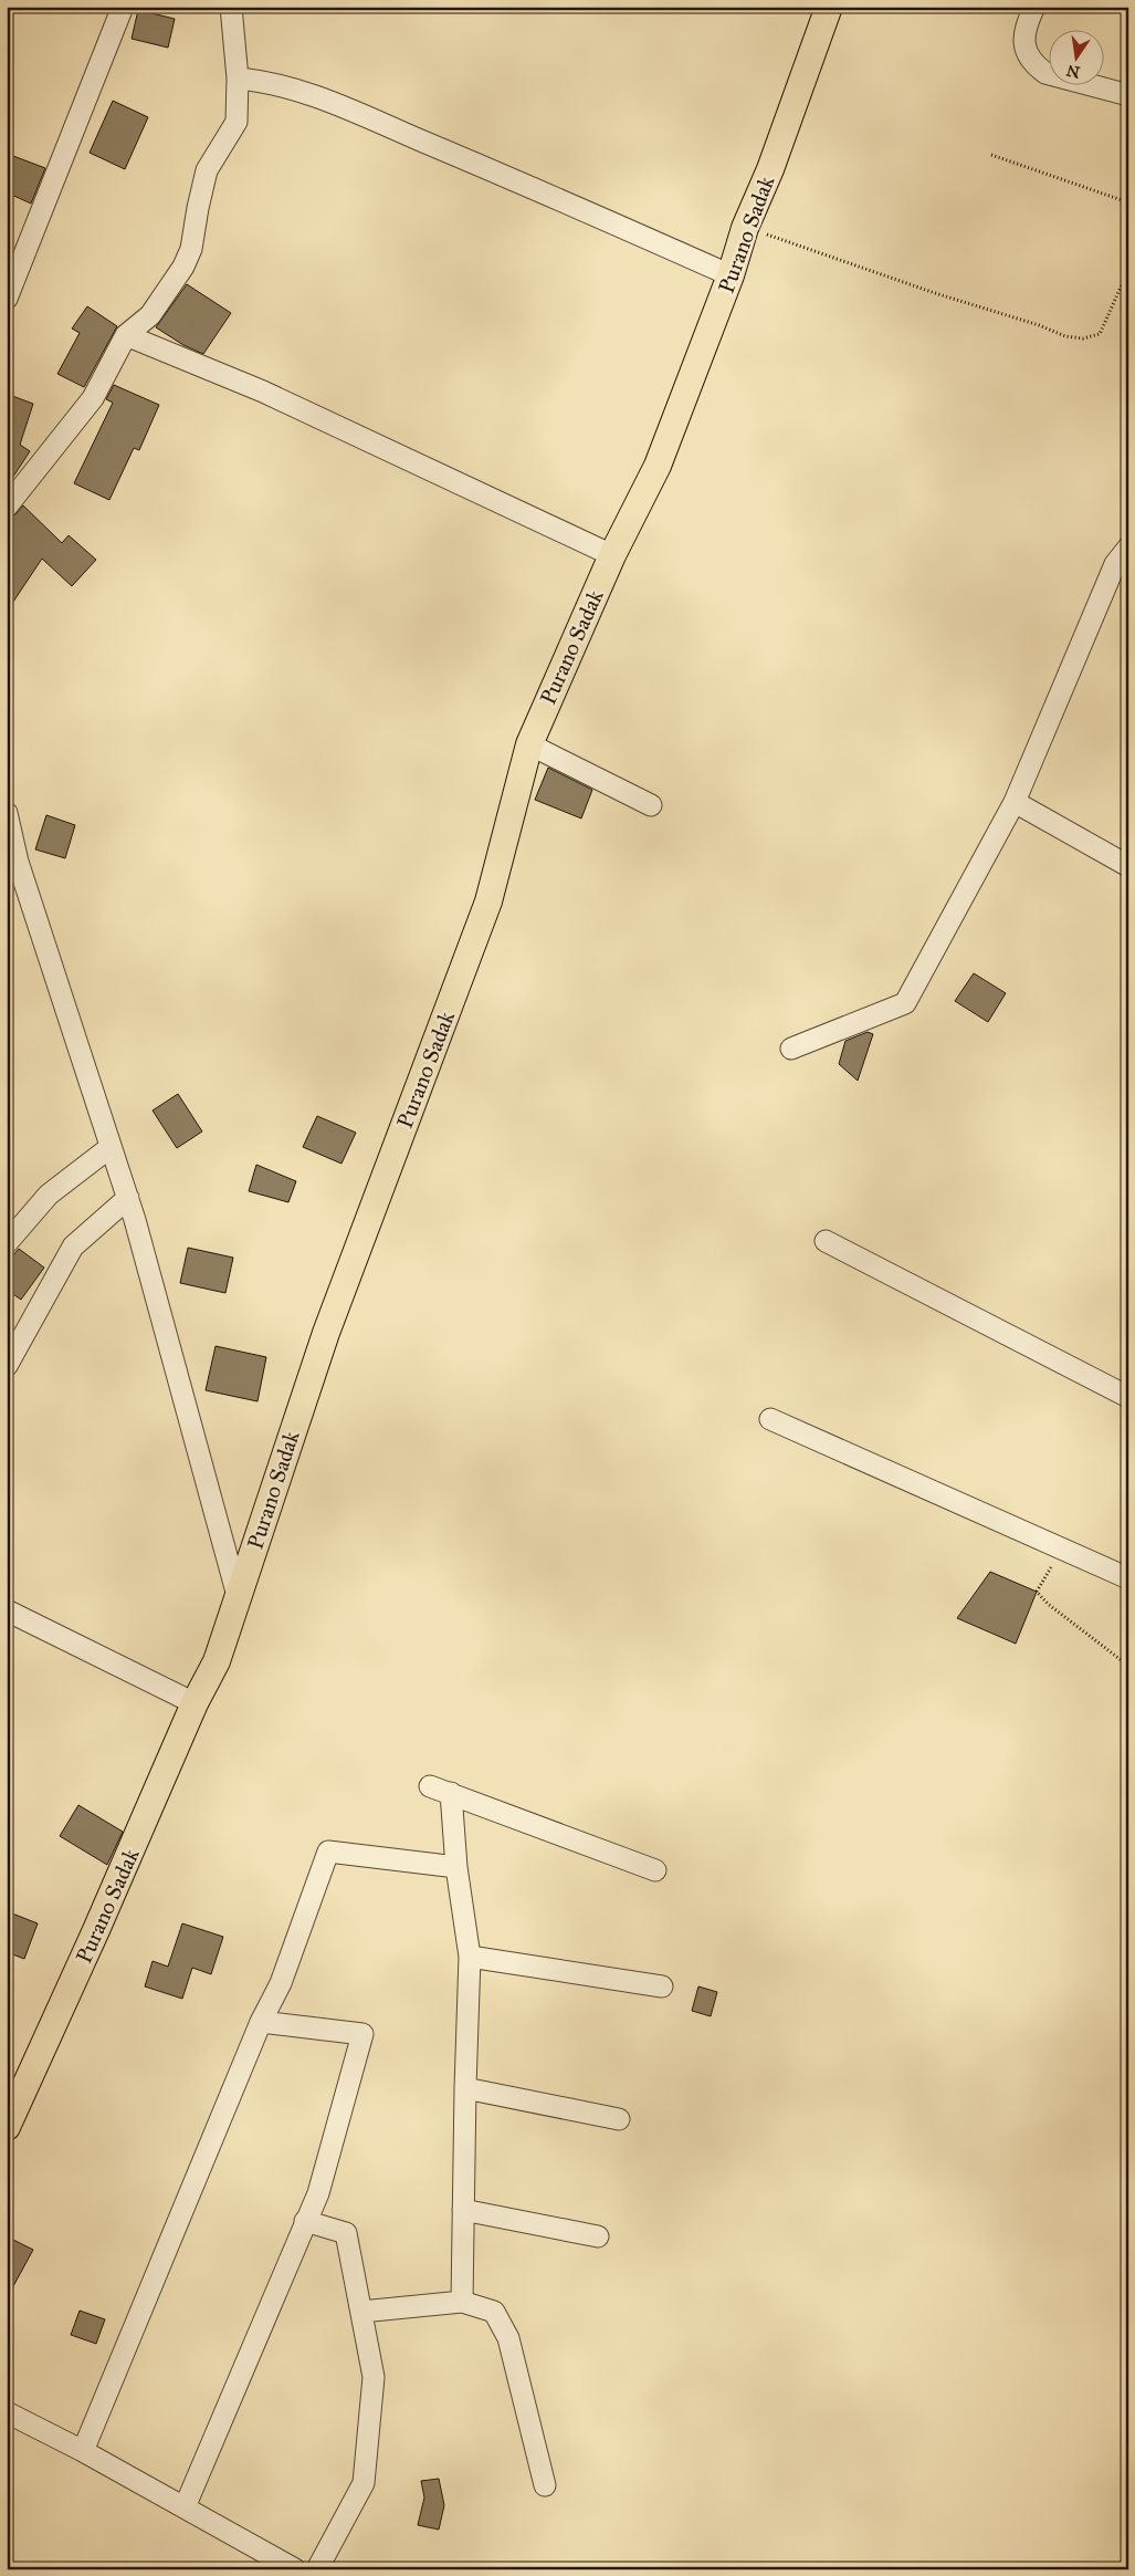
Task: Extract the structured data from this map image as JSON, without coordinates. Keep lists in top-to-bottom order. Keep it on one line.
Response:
{"streets":{"main road":["Purano Sadak"]},"north":"bottom"}
